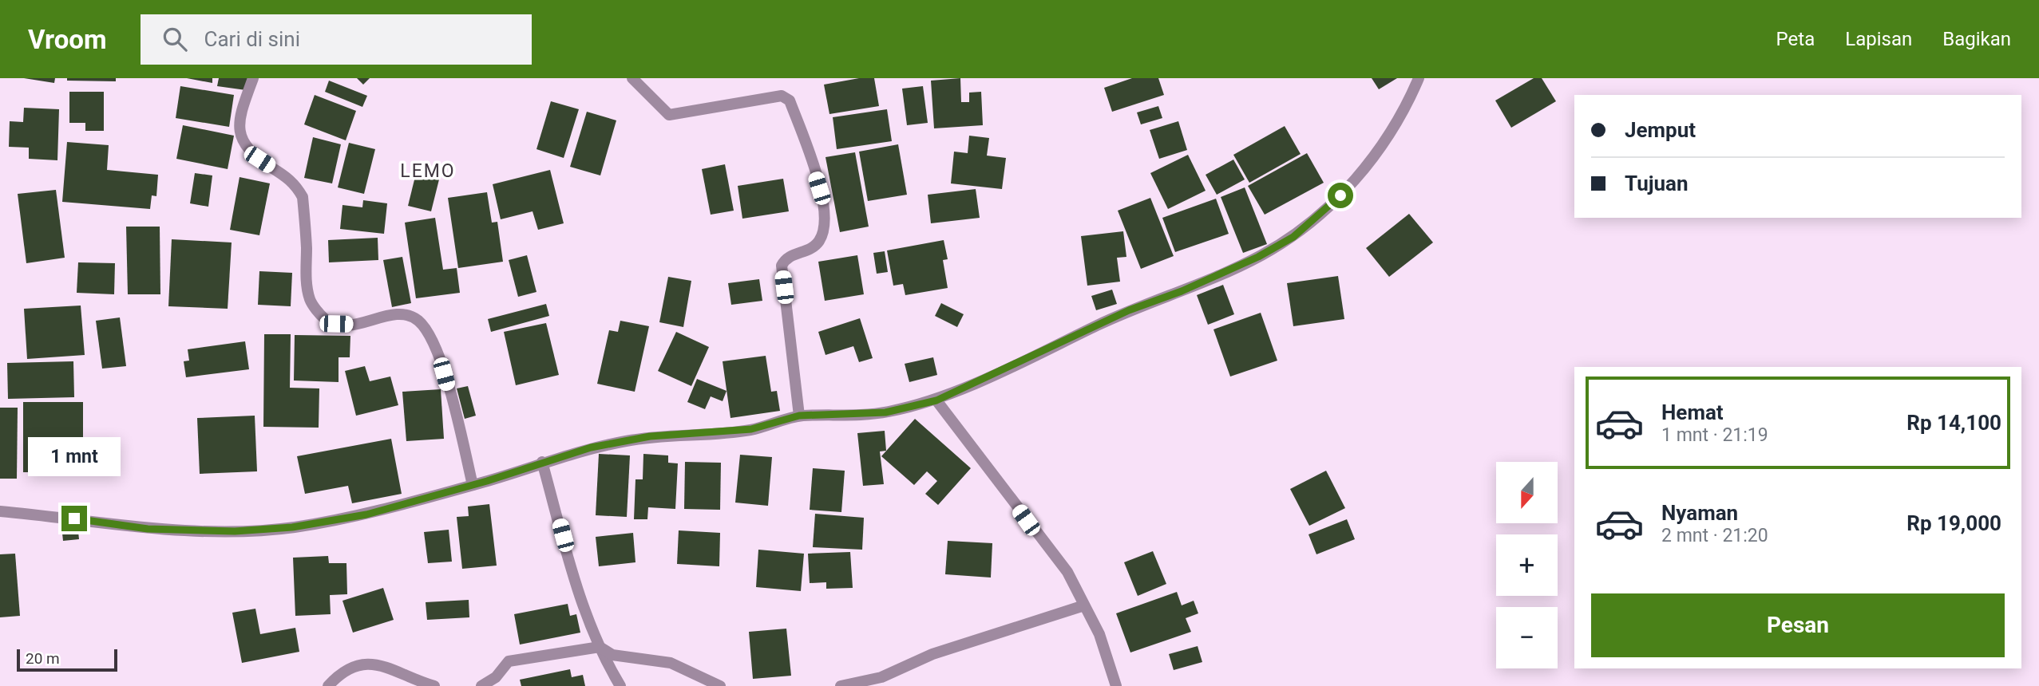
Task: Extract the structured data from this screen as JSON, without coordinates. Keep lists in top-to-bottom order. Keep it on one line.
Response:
{"districts":["LEMO"],"scale_bar":"20 m","north":"bottom","page":{"header":"Vroom","search":"Cari di sini","nav":["Peta","Lapisan","Bagikan"],"banner":["Jemput","Tujuan"],"list":[{"name":"Hemat","note":"1 mnt · 21:19","value":"Rp 14,100"},{"name":"Nyaman","note":"2 mnt · 21:20","value":"Rp 19,000"}],"bubble":"1 mnt","map_buttons":["+","−"],"buttons":"Pesan","scale":"20 m"}}
